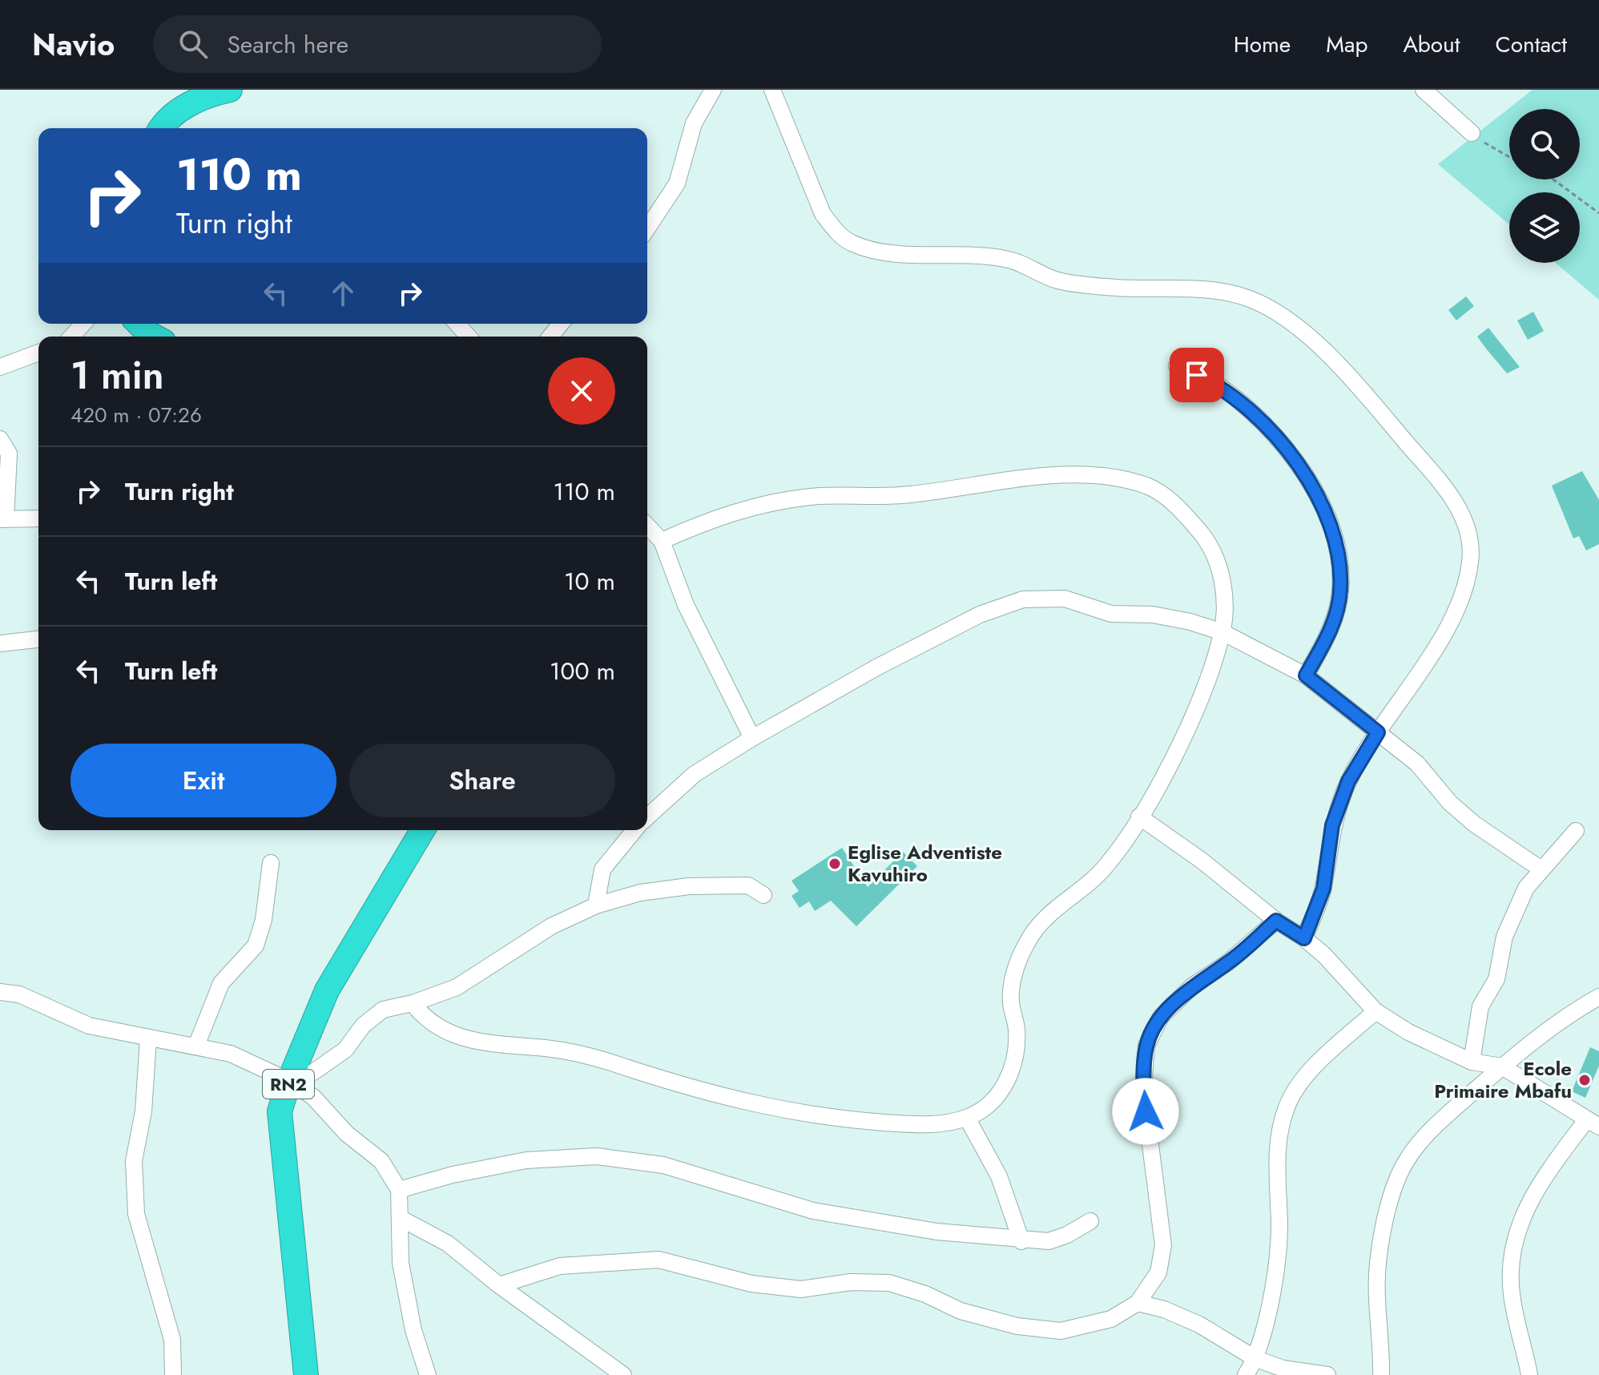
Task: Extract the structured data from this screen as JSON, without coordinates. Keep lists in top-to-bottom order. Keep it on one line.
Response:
{"streets":{"highway":["RN2"]},"places":["Eglise Adventiste Kavuhiro","Ecole Primaire Mbafu"],"page":{"header":"Navio","search":"Search here","nav":["Home","Map","About","Contact"],"turn":["110 m","Turn right"],"heading":["1 min","420 m · 07:26"],"list":[{"name":"Turn right","value":"110 m"},{"name":"Turn left","value":"10 m"},{"name":"Turn left","value":"100 m"}],"buttons":["Exit","Share"]}}
